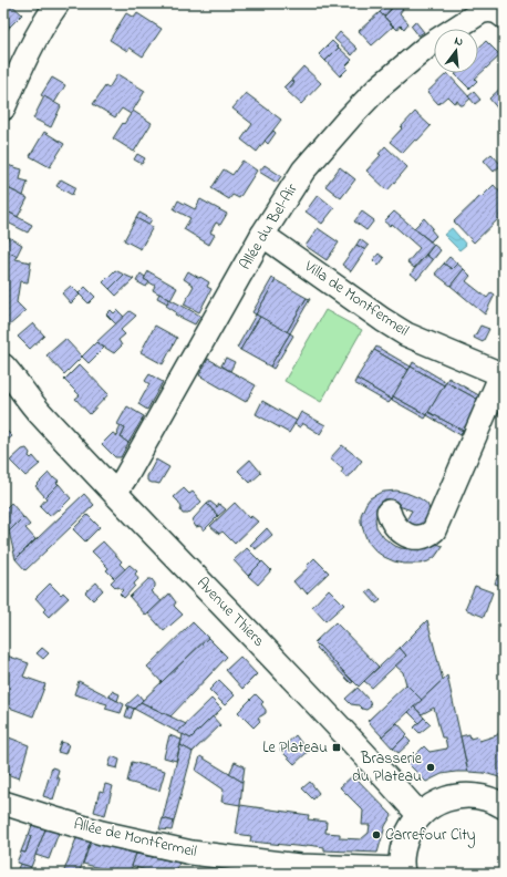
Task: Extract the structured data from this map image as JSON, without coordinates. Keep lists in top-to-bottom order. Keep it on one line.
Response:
{"streets":{"main road":["Avenue Thiers"],"street":["Allée du Bel-Air","Villa de Montfermeil","Allée de Montfermeil"]},"crossings":[["Allée du Bel-Air","Villa de Montfermeil"],["Allée du Bel-Air","Avenue Thiers"]],"places":{"transit":["Le Plateau"],"other":["Brasserie du Plateau","Carrefour City"]},"north":"top"}
